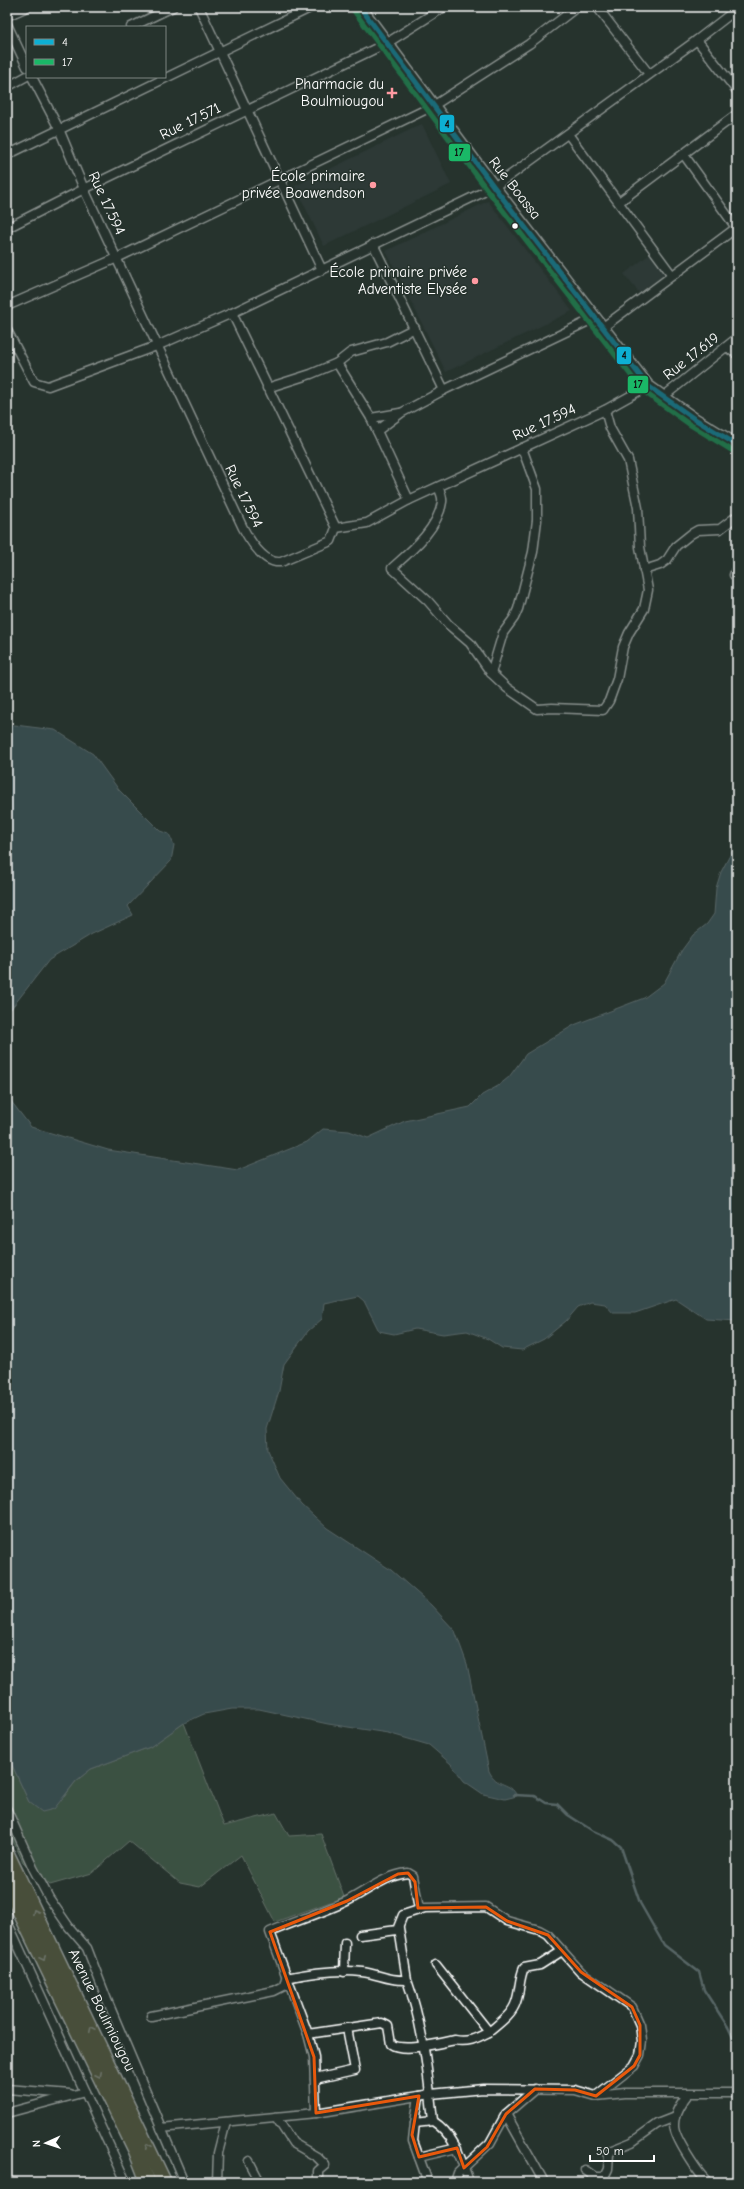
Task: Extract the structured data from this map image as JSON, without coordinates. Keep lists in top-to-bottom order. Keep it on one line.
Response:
{"streets":{"highway":["Avenue Boulmiougou"],"street":["Rue 17.571","Rue Boassa","Rue 17.594","Rue 17.619"]},"crossings":[["Rue 17.571","Rue Boassa"],["Rue 17.571","Rue 17.594"],["Rue Boassa","Rue 17.594"],["Rue Boassa","Rue 17.619"]],"places":{"health":["Pharmacie du Boulmiougou"],"other":["École primaire privée Boawendson","École primaire privée Adventiste Elysée"]},"lines":["transit line 4","transit line 17"],"legend":["4","17"],"scale_bar":"50 m","north":"left"}
